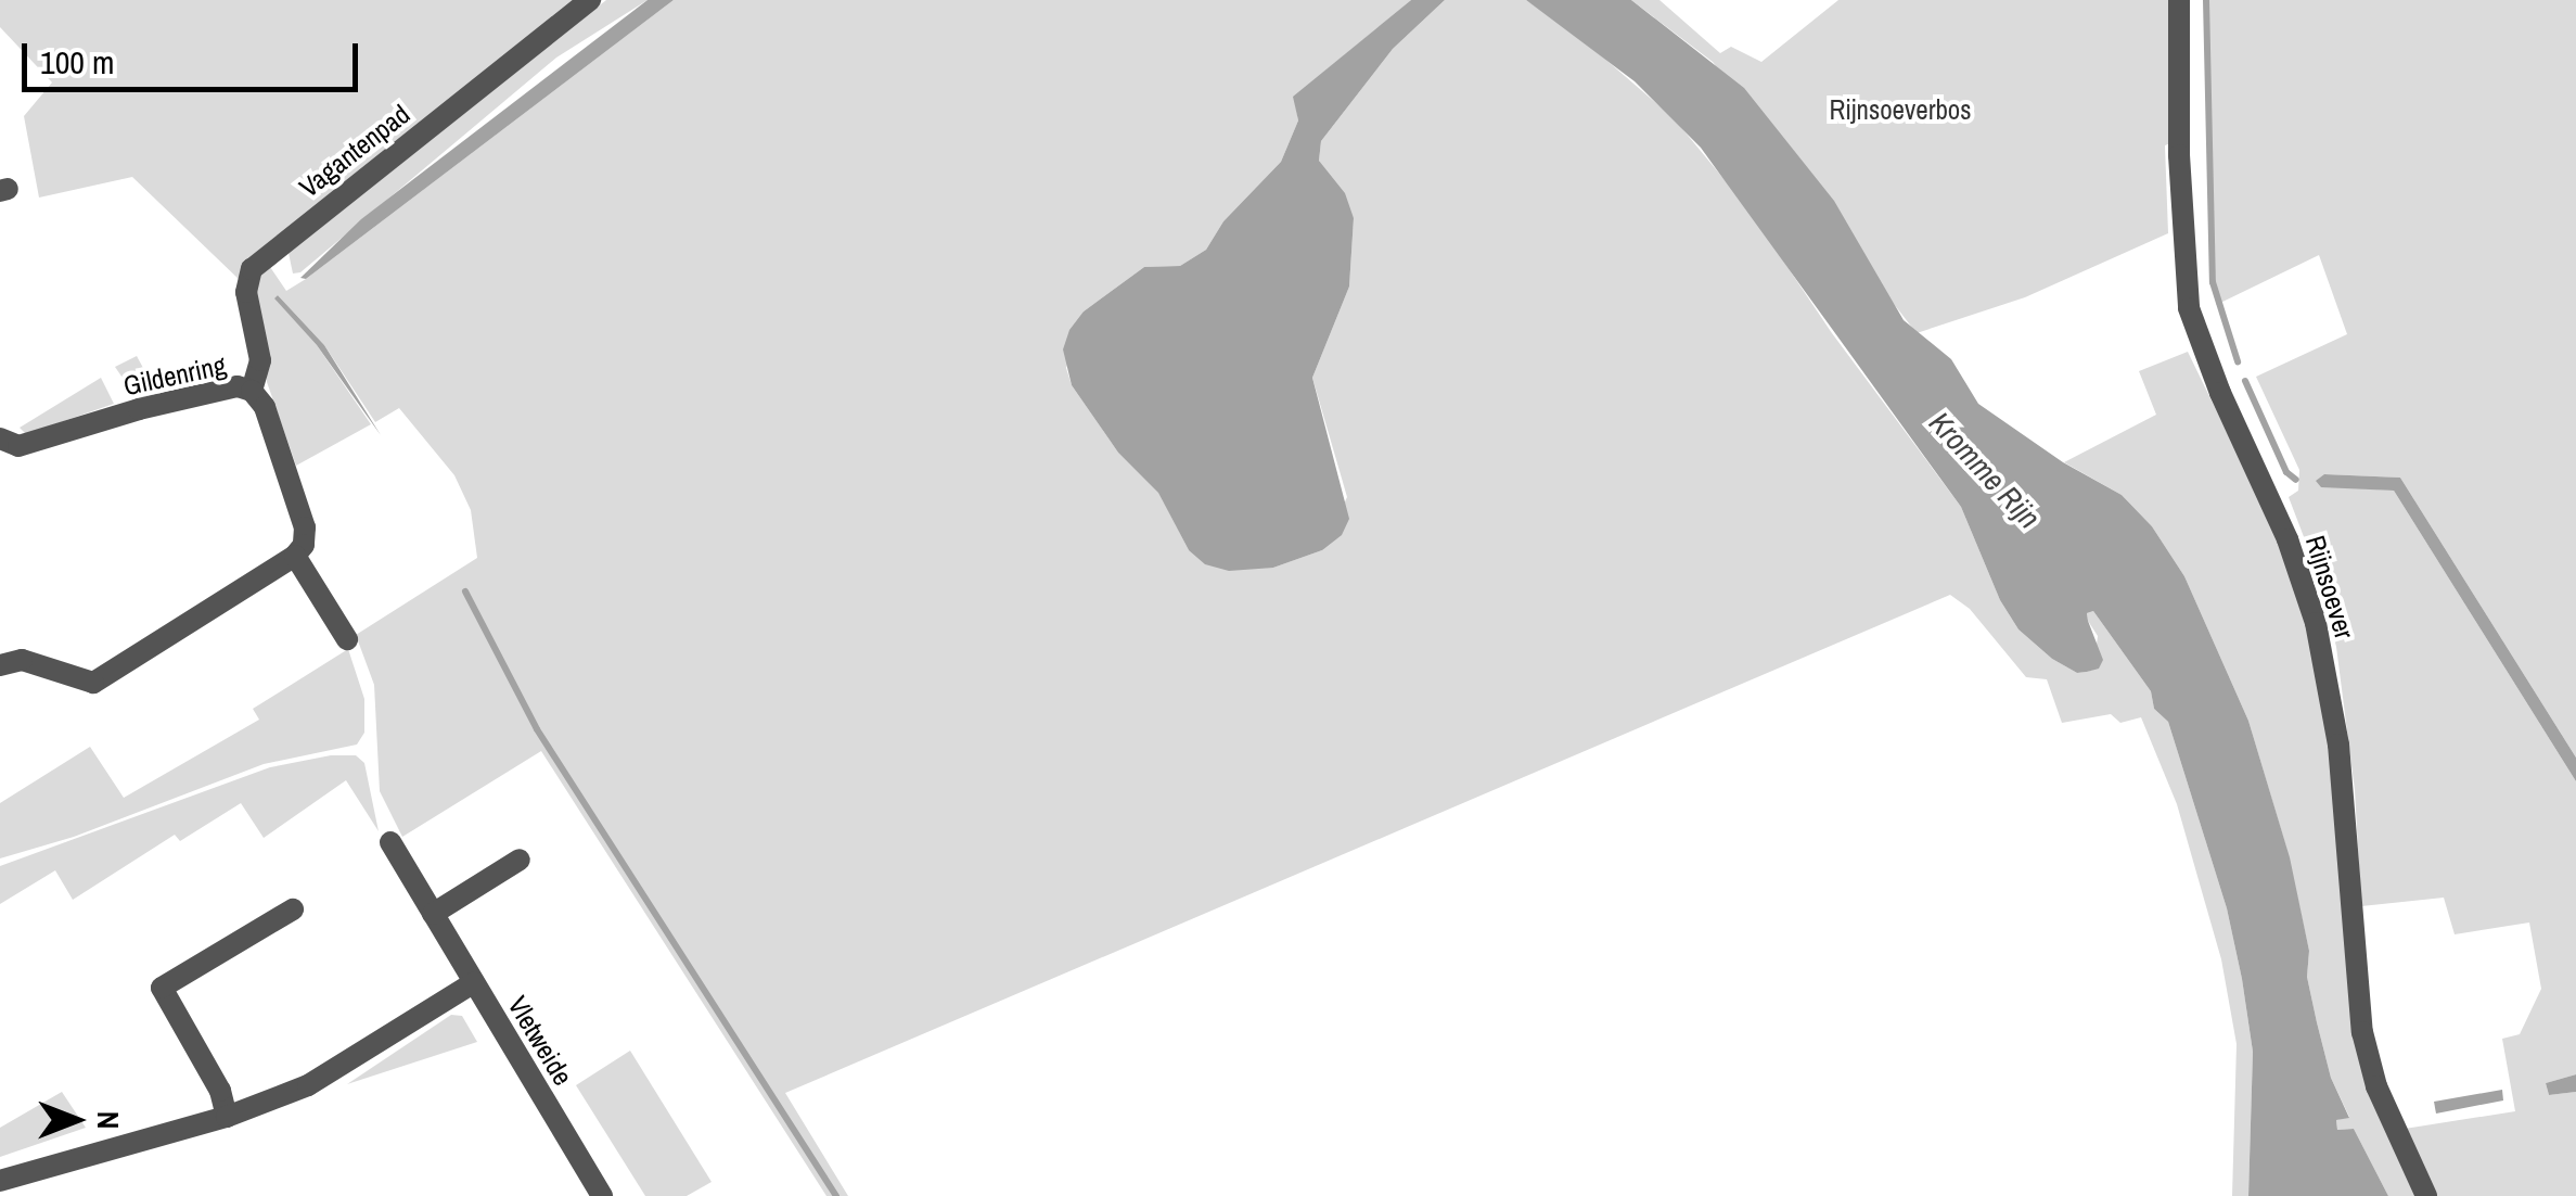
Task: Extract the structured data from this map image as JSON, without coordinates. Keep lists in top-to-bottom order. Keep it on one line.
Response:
{"streets":{"street":["Vagantenpad","Gildenring","Rijnsoever","Vletweide"]},"crossings":[["Vagantenpad","Gildenring"]],"water":["Kromme Rijn"],"parks":["Rijnsoeverbos"],"scale_bar":"100 m","north":"right"}
